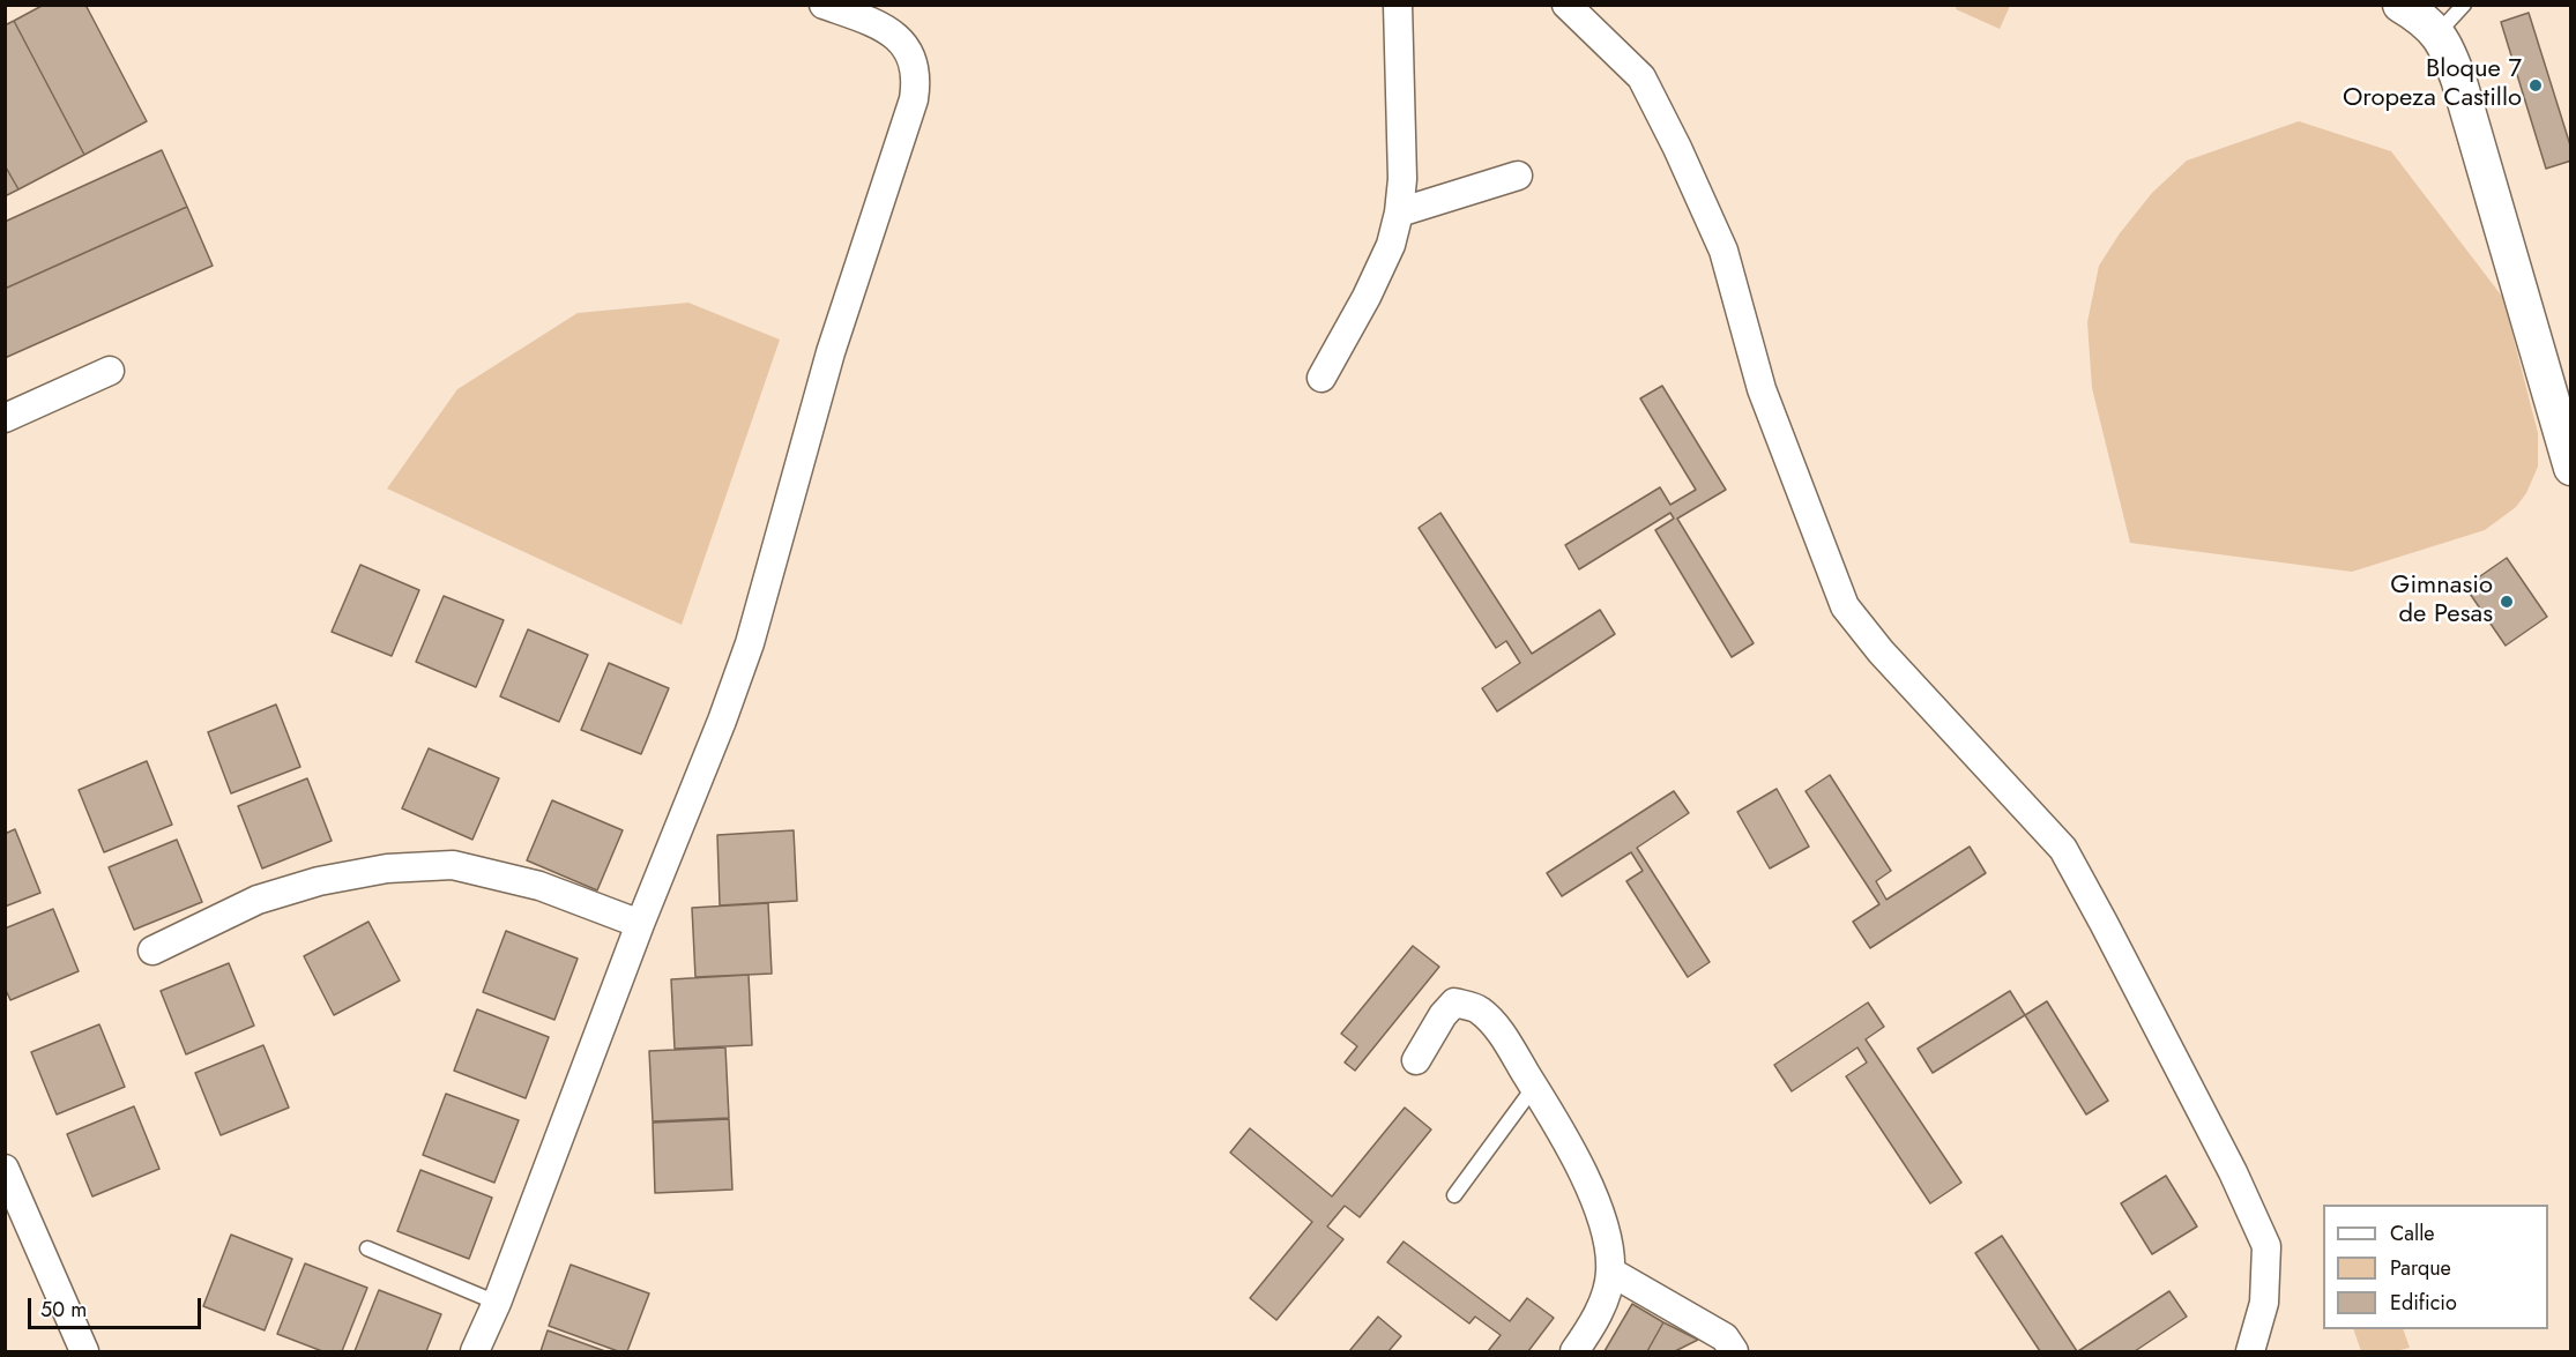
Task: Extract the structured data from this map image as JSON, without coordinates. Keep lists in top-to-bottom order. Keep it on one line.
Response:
{"places":["Bloque 7 Oropeza Castillo","Gimnasio de Pesas"],"legend":["Calle","Parque","Edificio"],"scale_bar":"50 m"}
